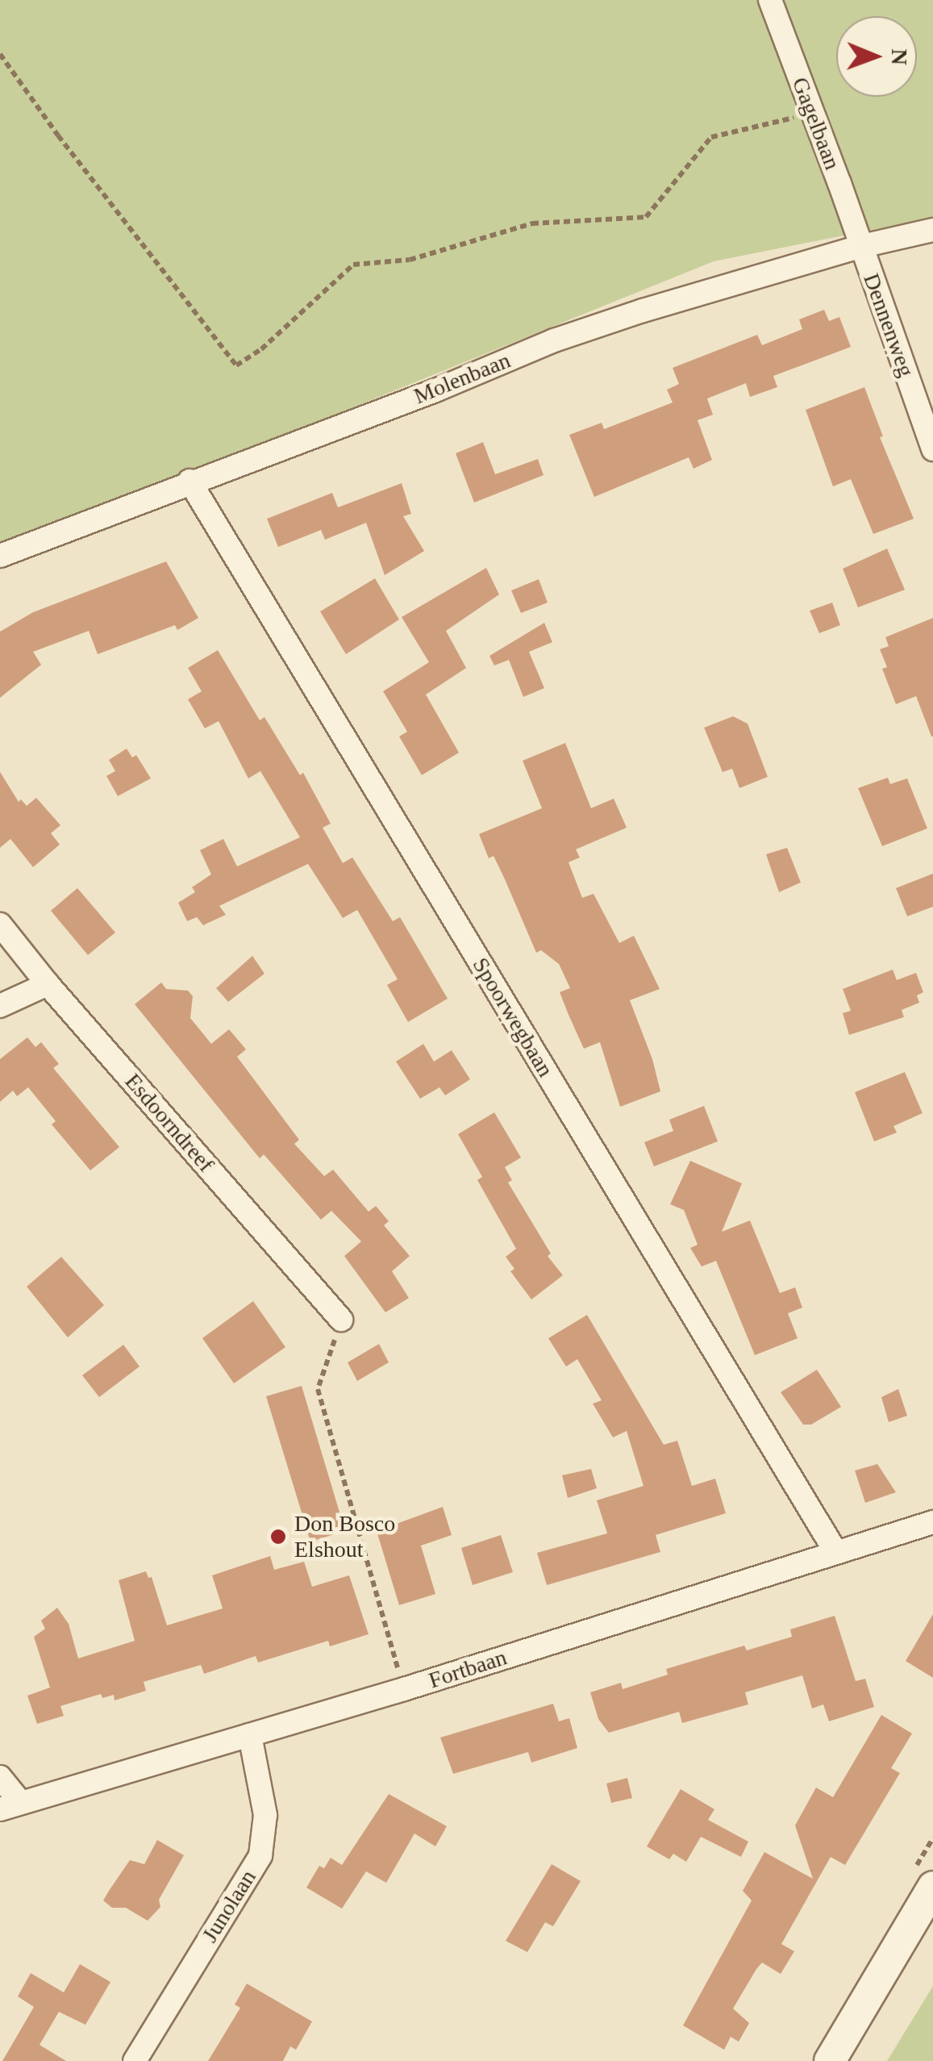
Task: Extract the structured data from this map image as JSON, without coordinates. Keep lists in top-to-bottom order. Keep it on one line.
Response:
{"streets":{"street":["Gagelbaan","Dennenweg","Molenbaan","Spoorwegbaan","Esdoorndreef","Fortbaan","Junolaan"]},"crossings":[["Gagelbaan","Dennenweg"],["Gagelbaan","Molenbaan"],["Dennenweg","Molenbaan"],["Molenbaan","Spoorwegbaan"],["Spoorwegbaan","Fortbaan"],["Fortbaan","Junolaan"]],"places":["Don Bosco Elshout"],"north":"right"}
